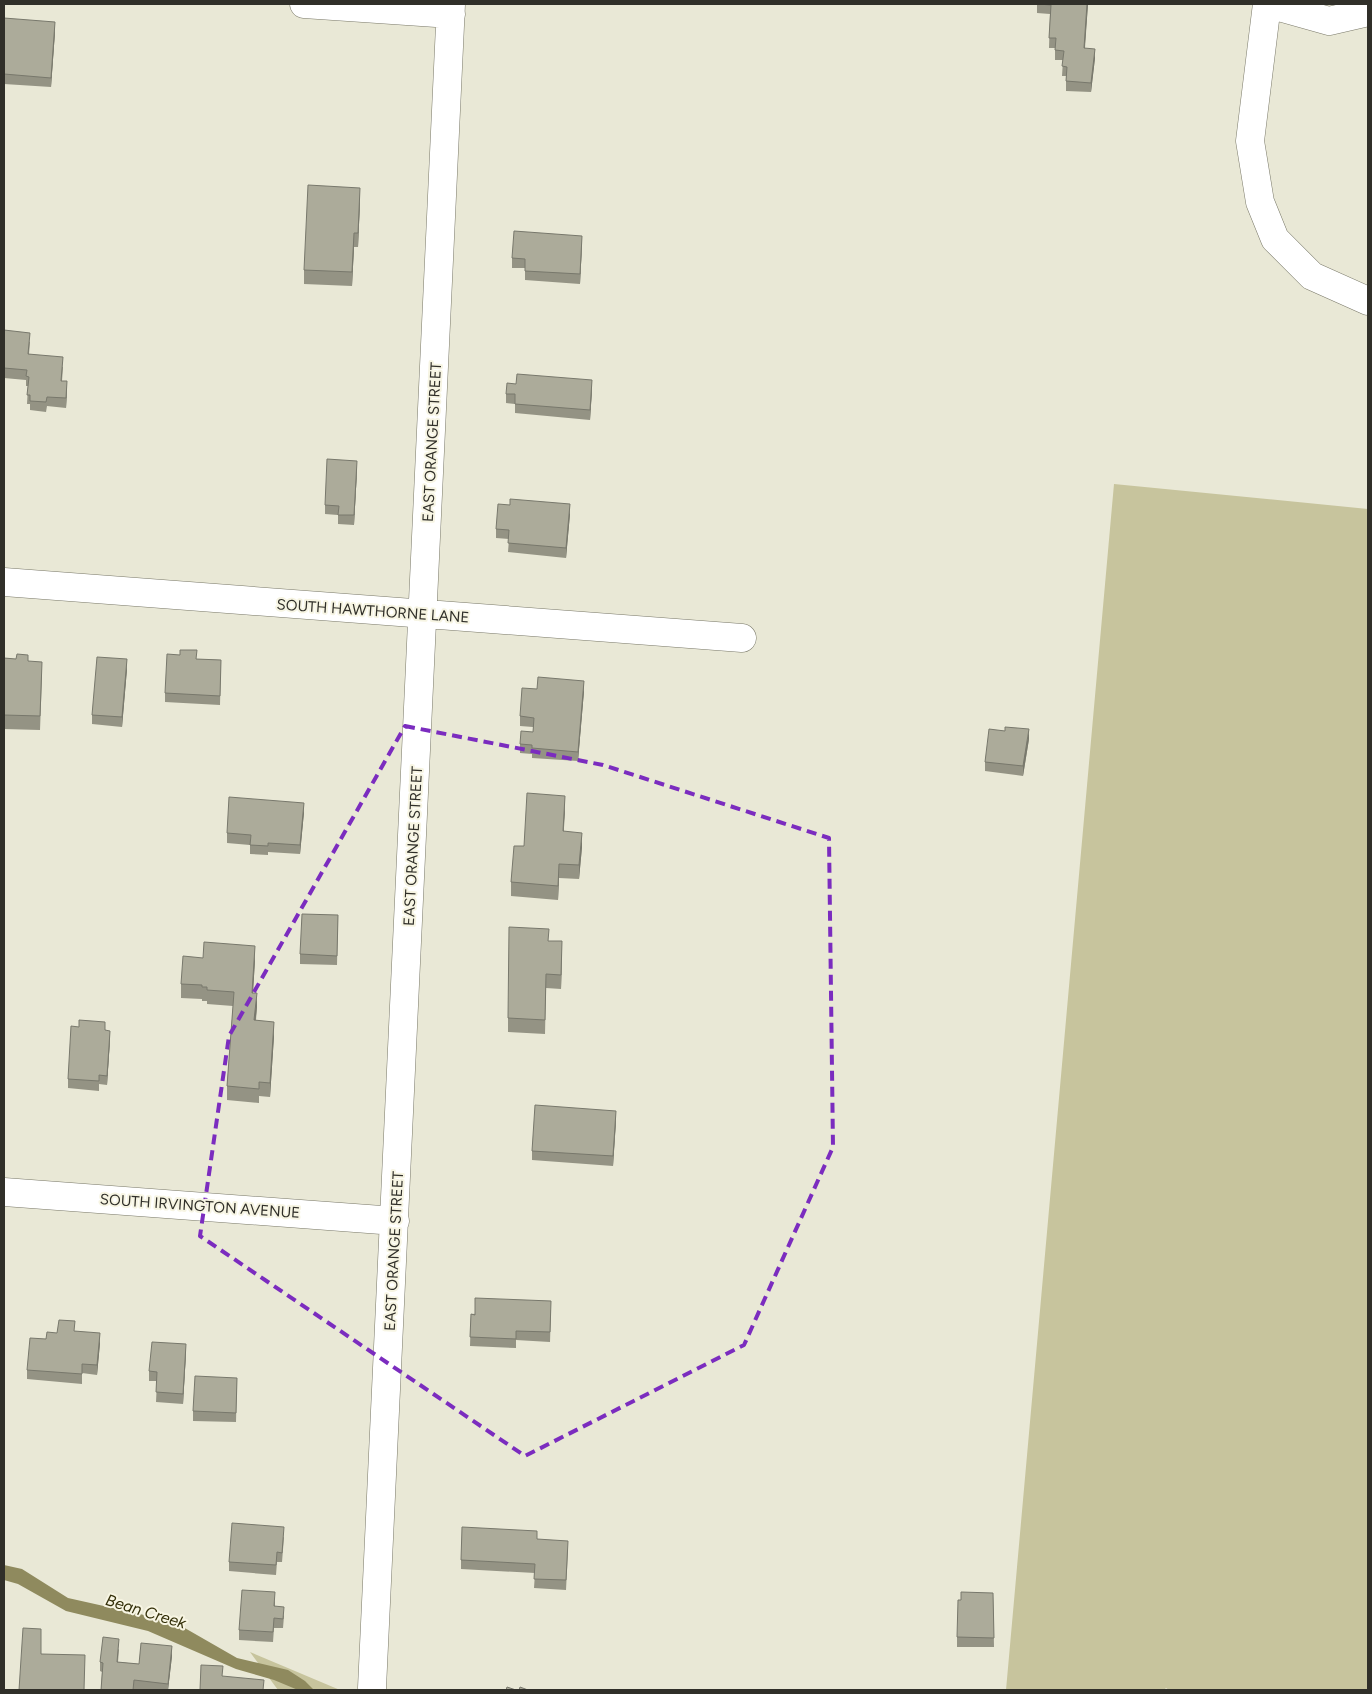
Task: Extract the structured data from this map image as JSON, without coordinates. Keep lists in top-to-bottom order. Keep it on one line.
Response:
{"streets":{"street":["EAST ORANGE STREET","SOUTH HAWTHORNE LANE","SOUTH IRVINGTON AVENUE"]},"crossings":[["EAST ORANGE STREET","SOUTH HAWTHORNE LANE"],["EAST ORANGE STREET","SOUTH IRVINGTON AVENUE"]],"water":["Bean Creek"]}
